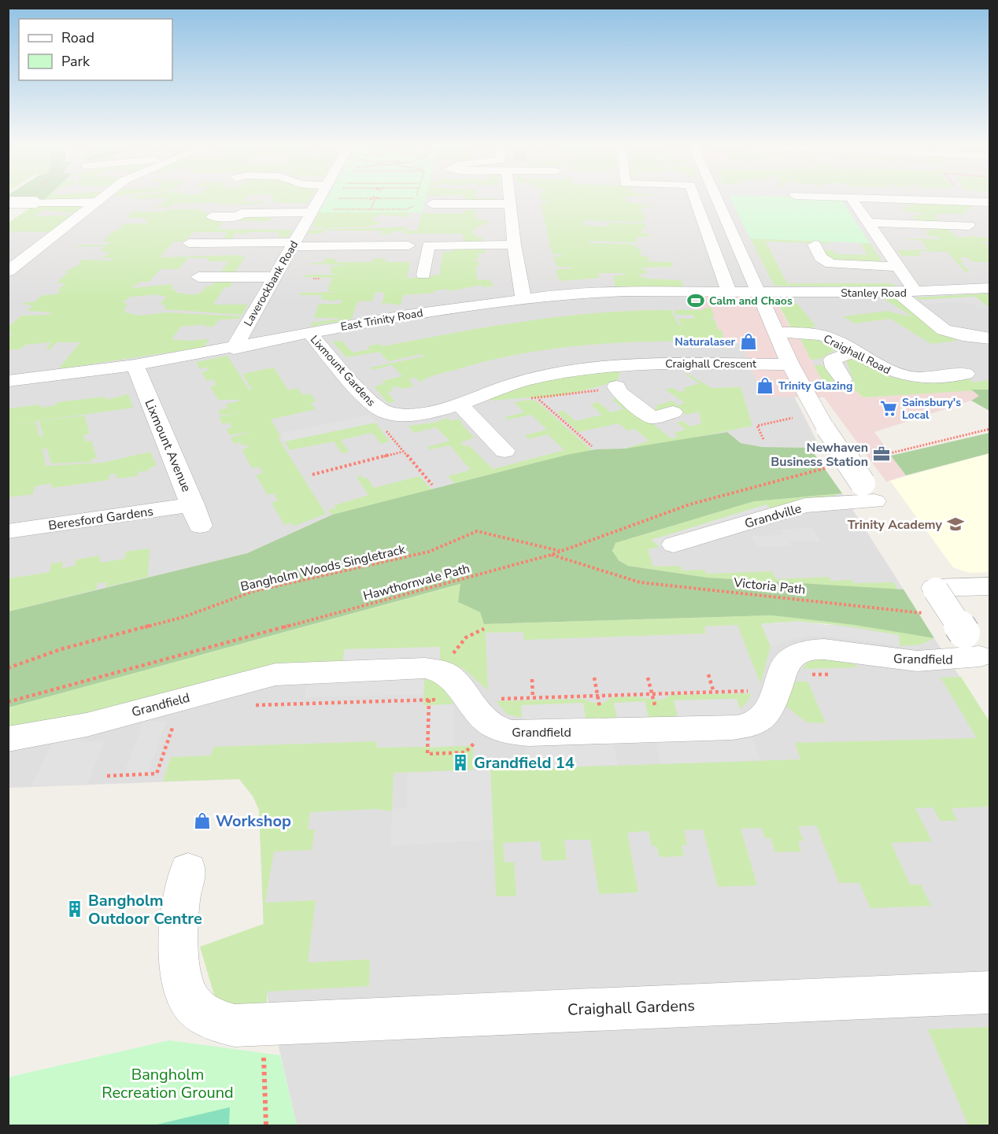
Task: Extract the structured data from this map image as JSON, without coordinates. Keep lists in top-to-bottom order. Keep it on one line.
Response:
{"streets":{"street":["Laverockbank Road","Stanley Road","East Trinity Road","Craighall Road","Craighall Crescent","Lixmount Gardens","Lixmount Avenue","Grandville","Beresford Gardens","Grandfield","Craighall Gardens"],"path":["Bangholm Woods Singletrack","Hawthornvale Path","Victoria Path"]},"crossings":[["Laverockbank Road","East Trinity Road"],["Stanley Road","East Trinity Road"],["East Trinity Road","Lixmount Gardens"],["East Trinity Road","Lixmount Avenue"],["Craighall Crescent","Lixmount Gardens"],["Craighall Crescent","Grandville"],["Lixmount Avenue","Beresford Gardens"],["Bangholm Woods Singletrack","Hawthornvale Path"],["Hawthornvale Path","Victoria Path"]],"parks":["Bangholm Recreation Ground"],"places":{"sports":["Calm and Chaos"],"shop":["Naturalaser","Trinity Glazing","Workshop"],"supermarket":["Sainsbury's Local"],"office":["Newhaven Business Station"],"school or university":["Trinity Academy"],"building":["Grandfield 14","Bangholm Outdoor Centre"]},"legend":["Road","Park"]}
